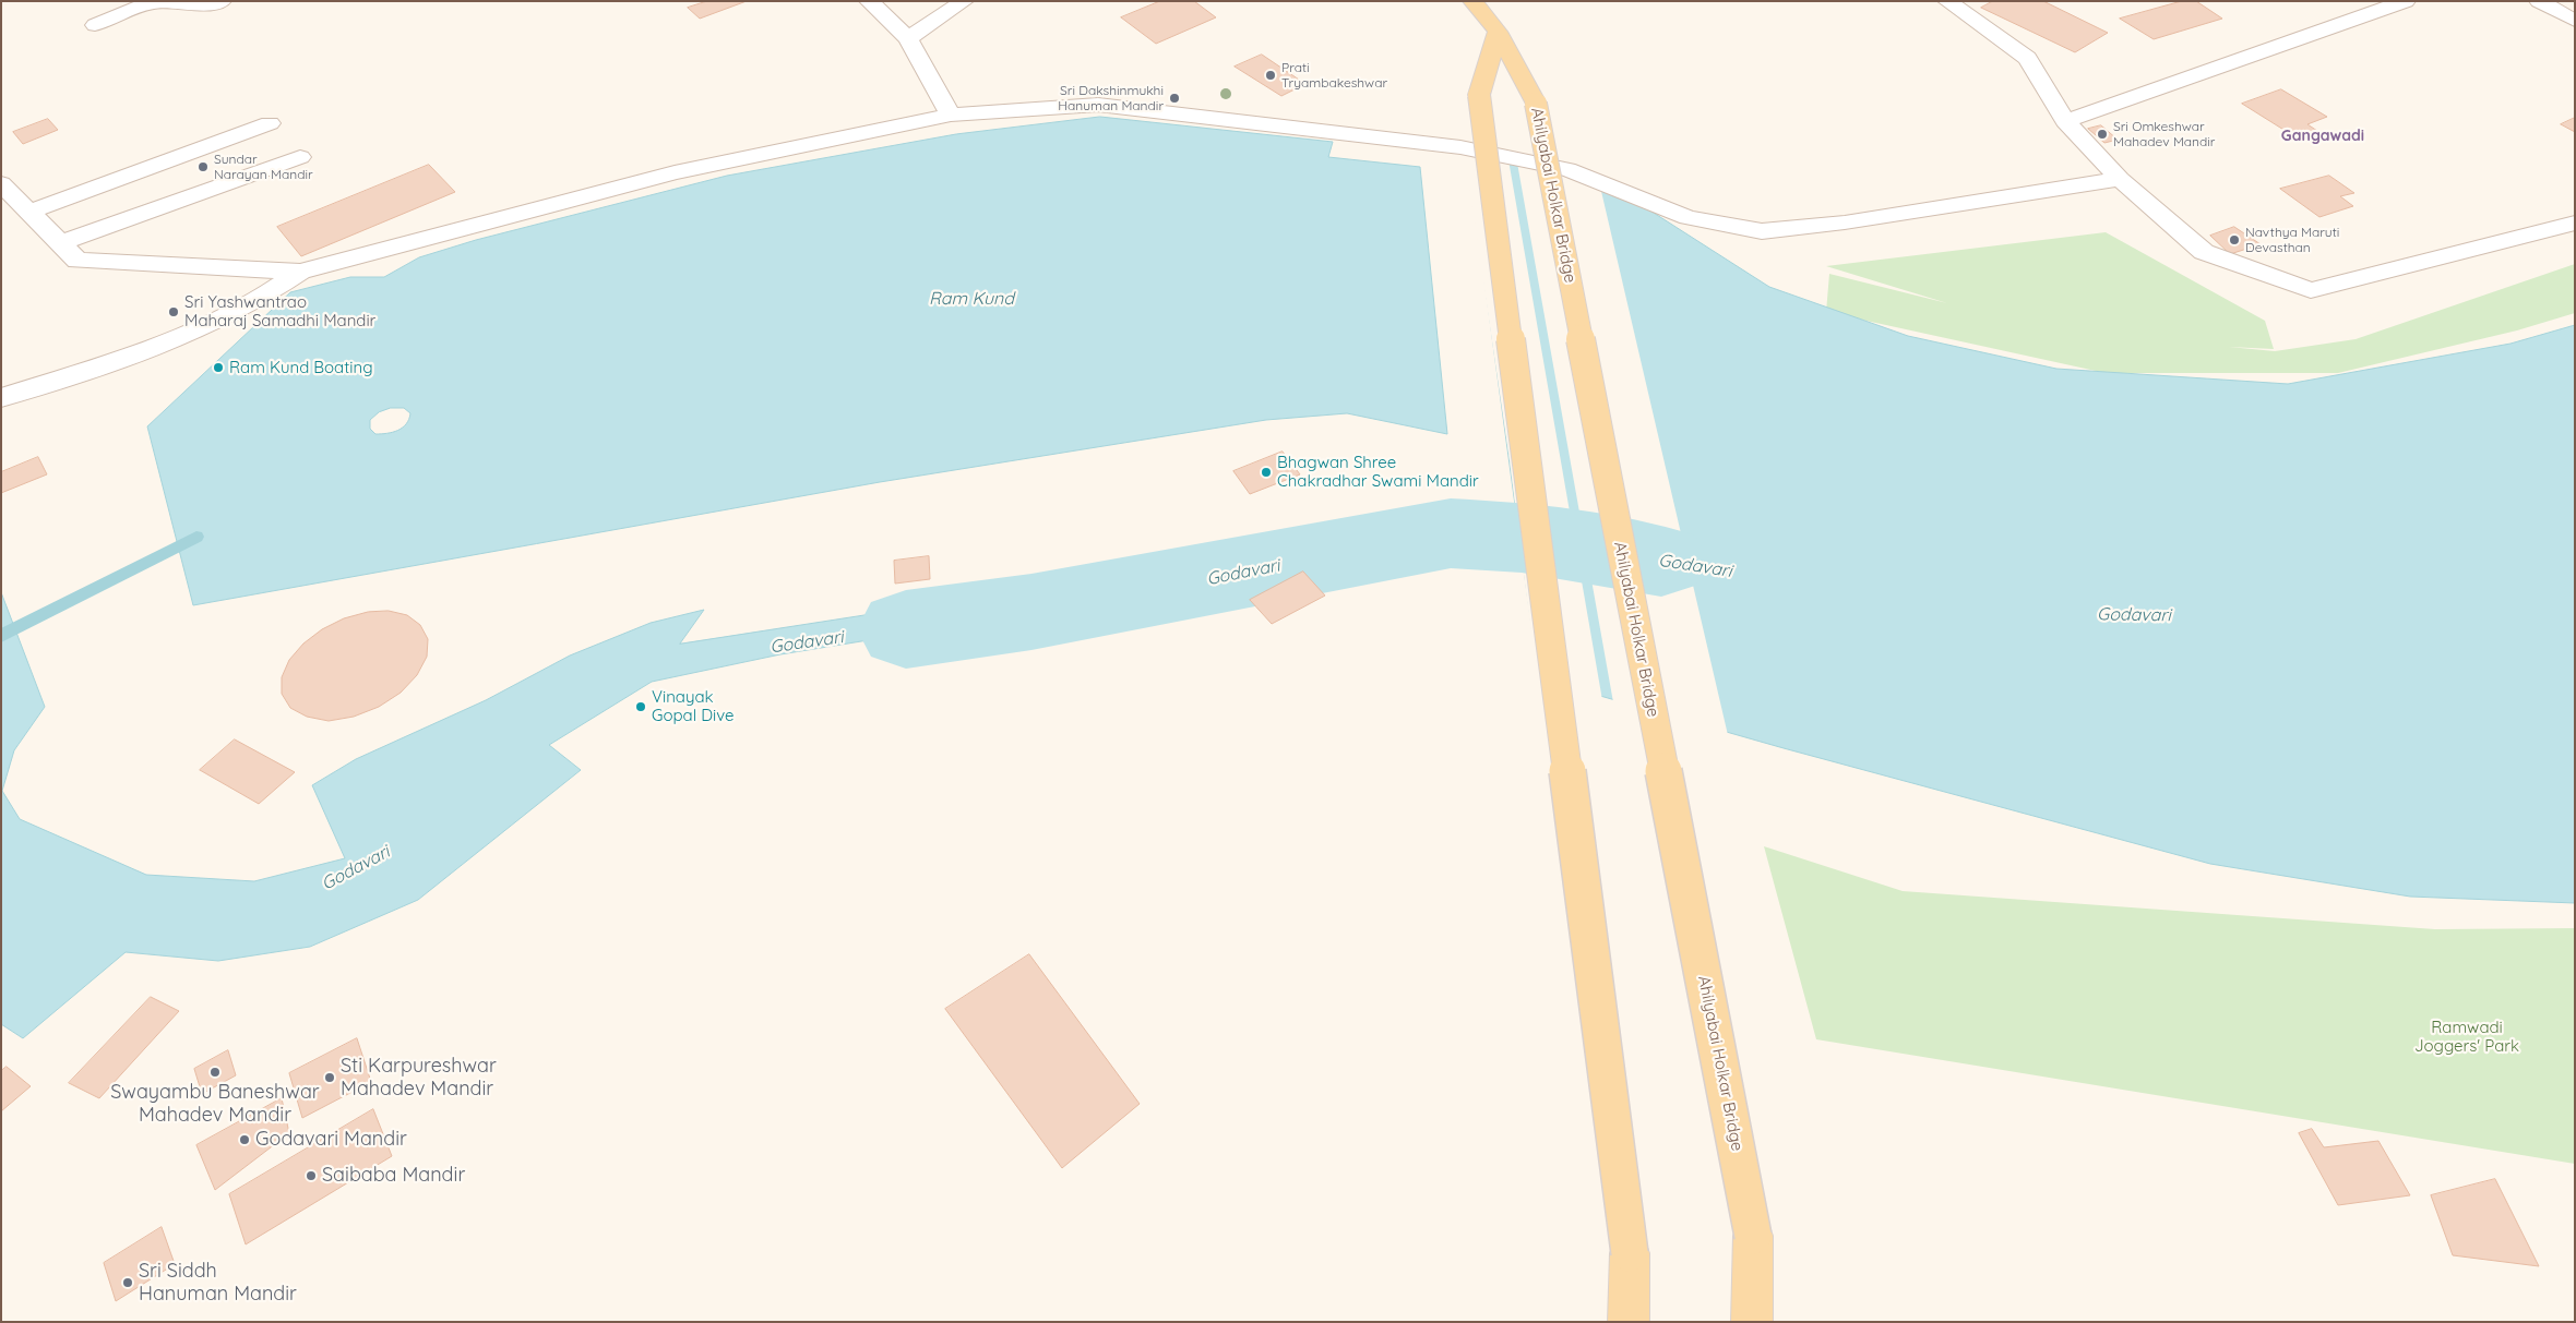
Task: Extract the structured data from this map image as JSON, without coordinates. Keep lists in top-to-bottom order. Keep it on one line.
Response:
{"streets":{"main road":["Ahilyabai Holkar Bridge"]},"districts":["Gangawadi"],"water":["Ram Kund","Godavari"],"parks":["Ramwadi Joggers' Park"],"places":["Prati Tryambakeshwar","Sri Dakshinmukhi Hanuman Mandir","Sri Omkeshwar Mahadev Mandir","Sundar Narayan Mandir","Navthya Maruti Devasthan","Sri Yashwantrao Maharaj Samadhi Mandir","Ram Kund Boating","Bhagwan Shree Chakradhar Swami Mandir","Vinayak Gopal Dive","Swayambu Baneshwar Mahadev Mandir","Sti Karpureshwar Mahadev Mandir","Godavari Mandir","Saibaba Mandir","Sri Siddh Hanuman Mandir"]}
